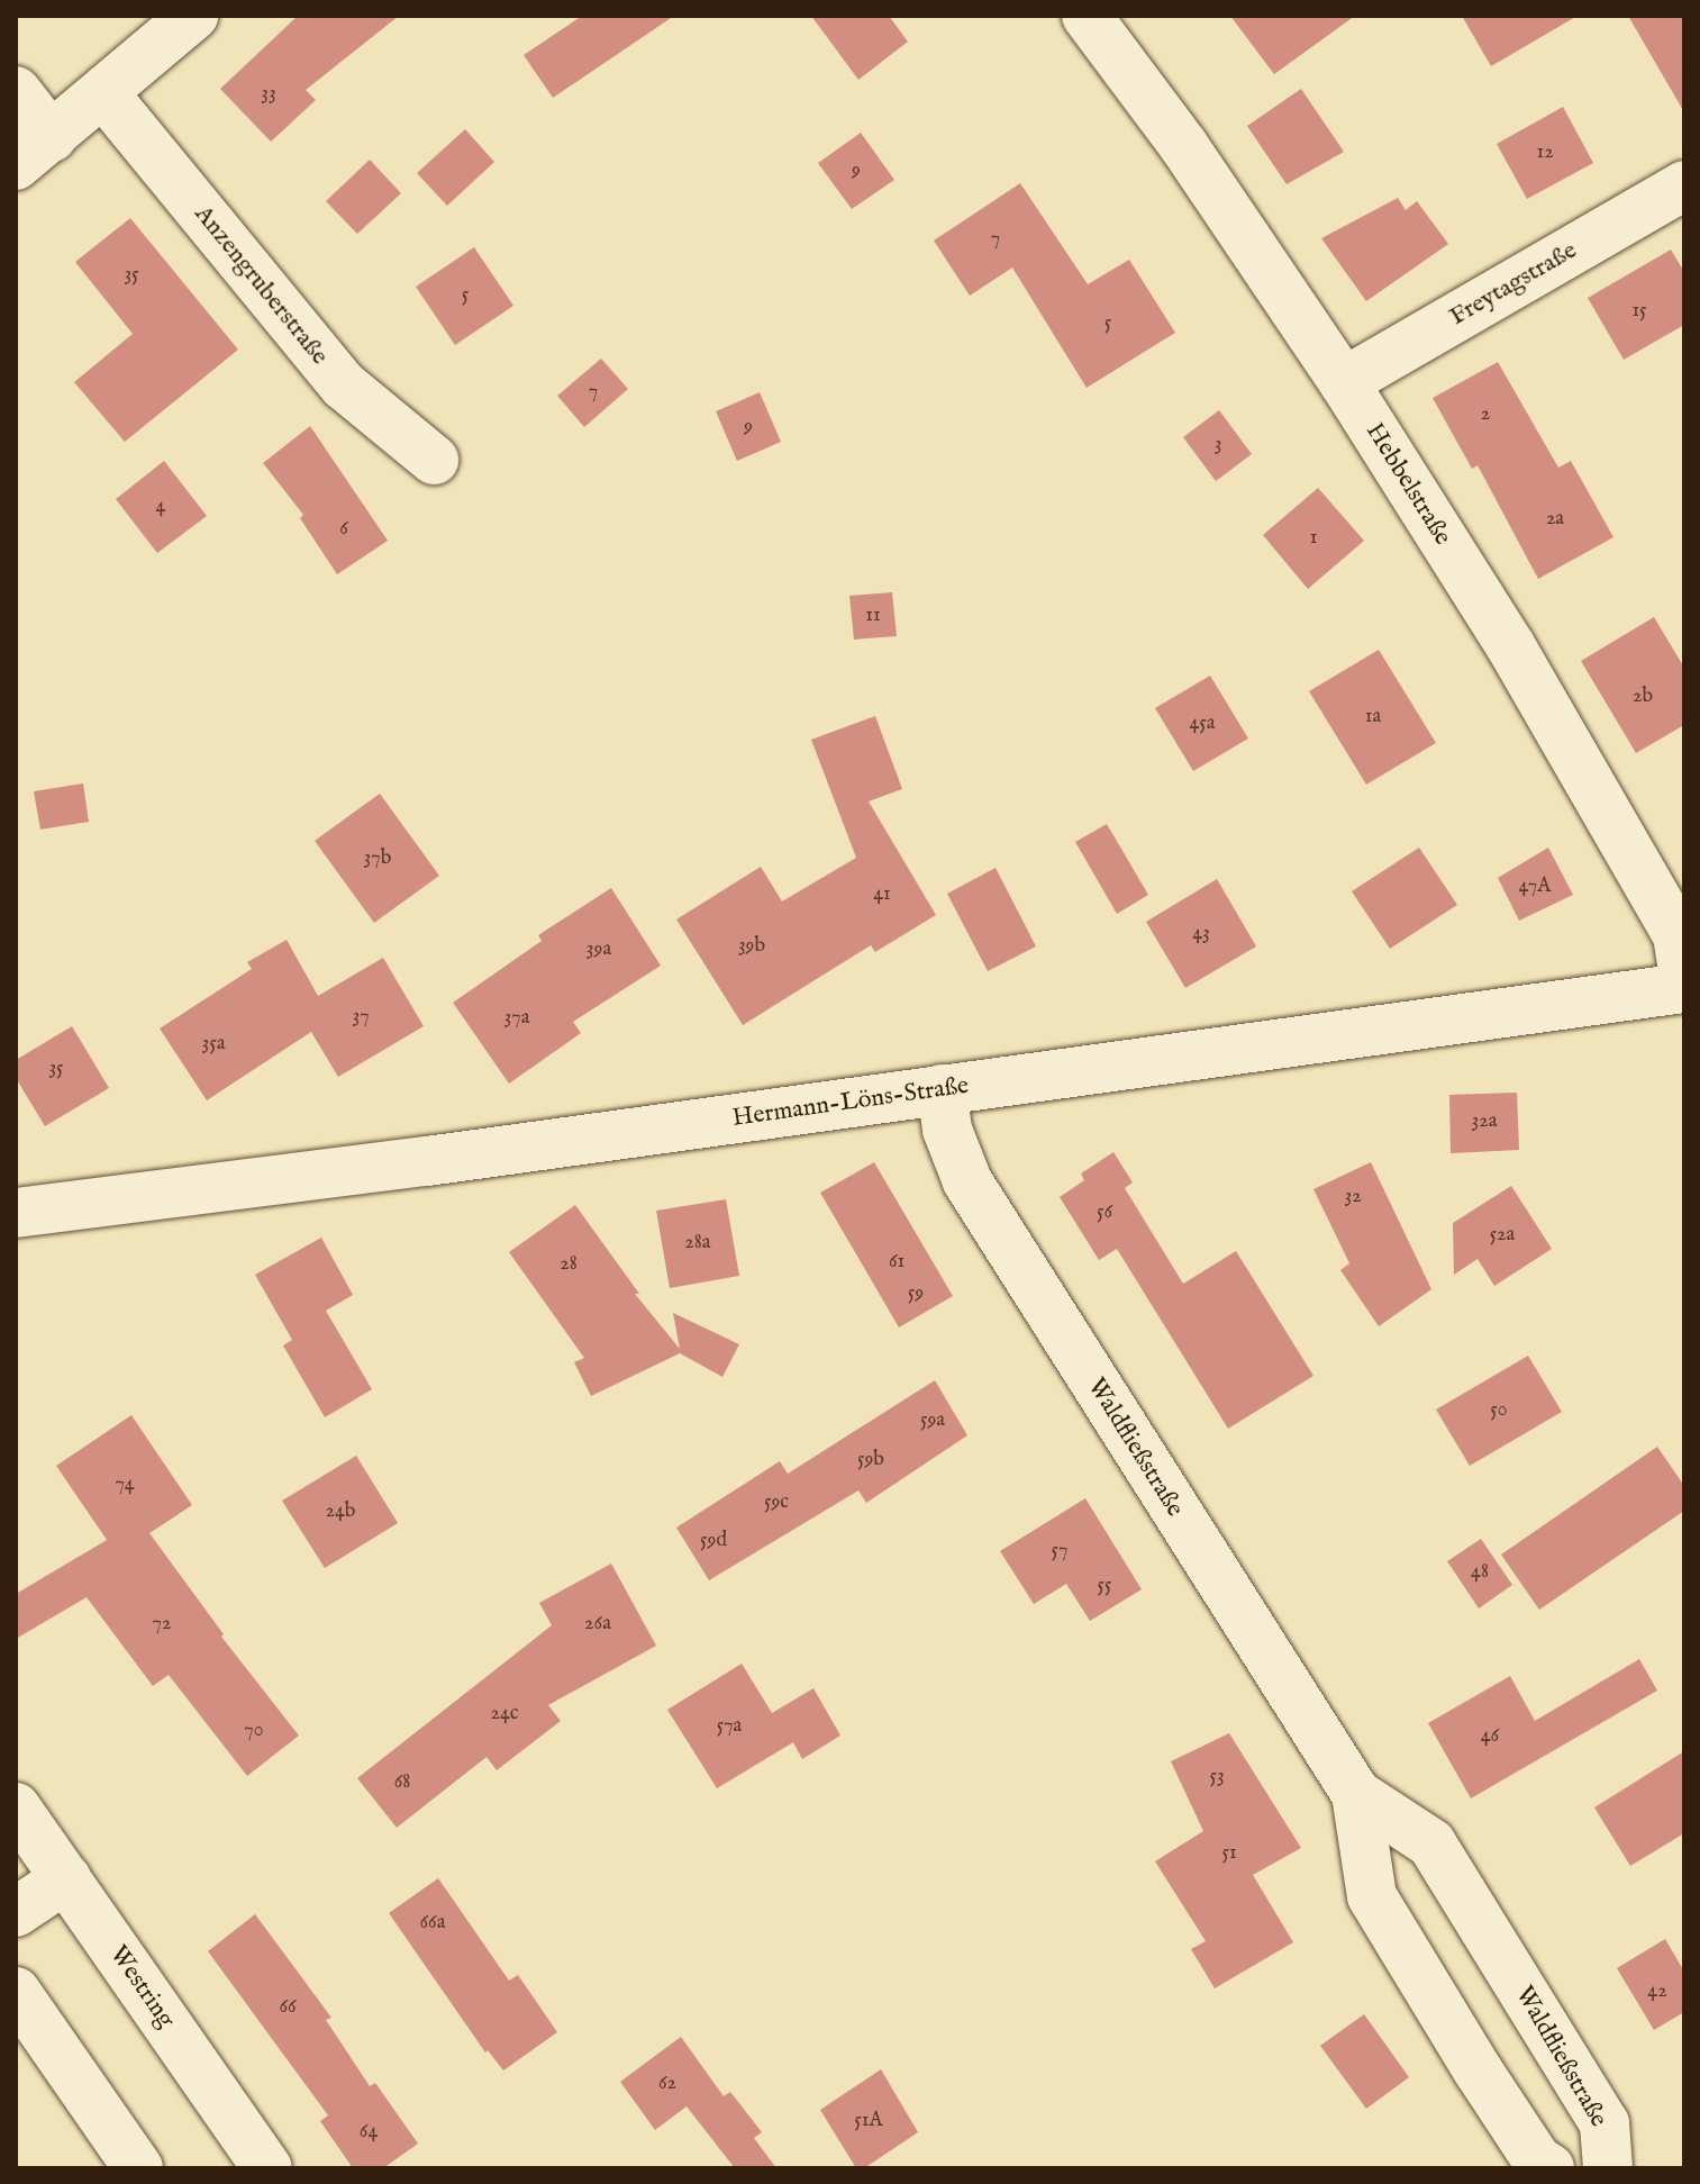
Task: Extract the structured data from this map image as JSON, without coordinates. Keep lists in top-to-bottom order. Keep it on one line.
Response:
{"streets":{"street":["Freytagstraße","Anzengruberstraße","Hebbelstraße","Hermann-Löns-Straße","Waldfließstraße","Westring"]},"crossings":[["Freytagstraße","Hebbelstraße"],["Hermann-Löns-Straße","Waldfließstraße"]],"house_numbers":["33","12","9","7","35","5","15","5","7","2","9","3","4","2a","6","1","11","2b","1a","45a","37b","47A","41","43","39b","39a","37","37a","35a","35","32a","32","56","52a","28a","61","28","59","50","59a","59b","74","59c","24b","59d","57","48","55","72","26a","24c","57a","70","46","53","68","51","66a","42","66","62","51A","64"]}
